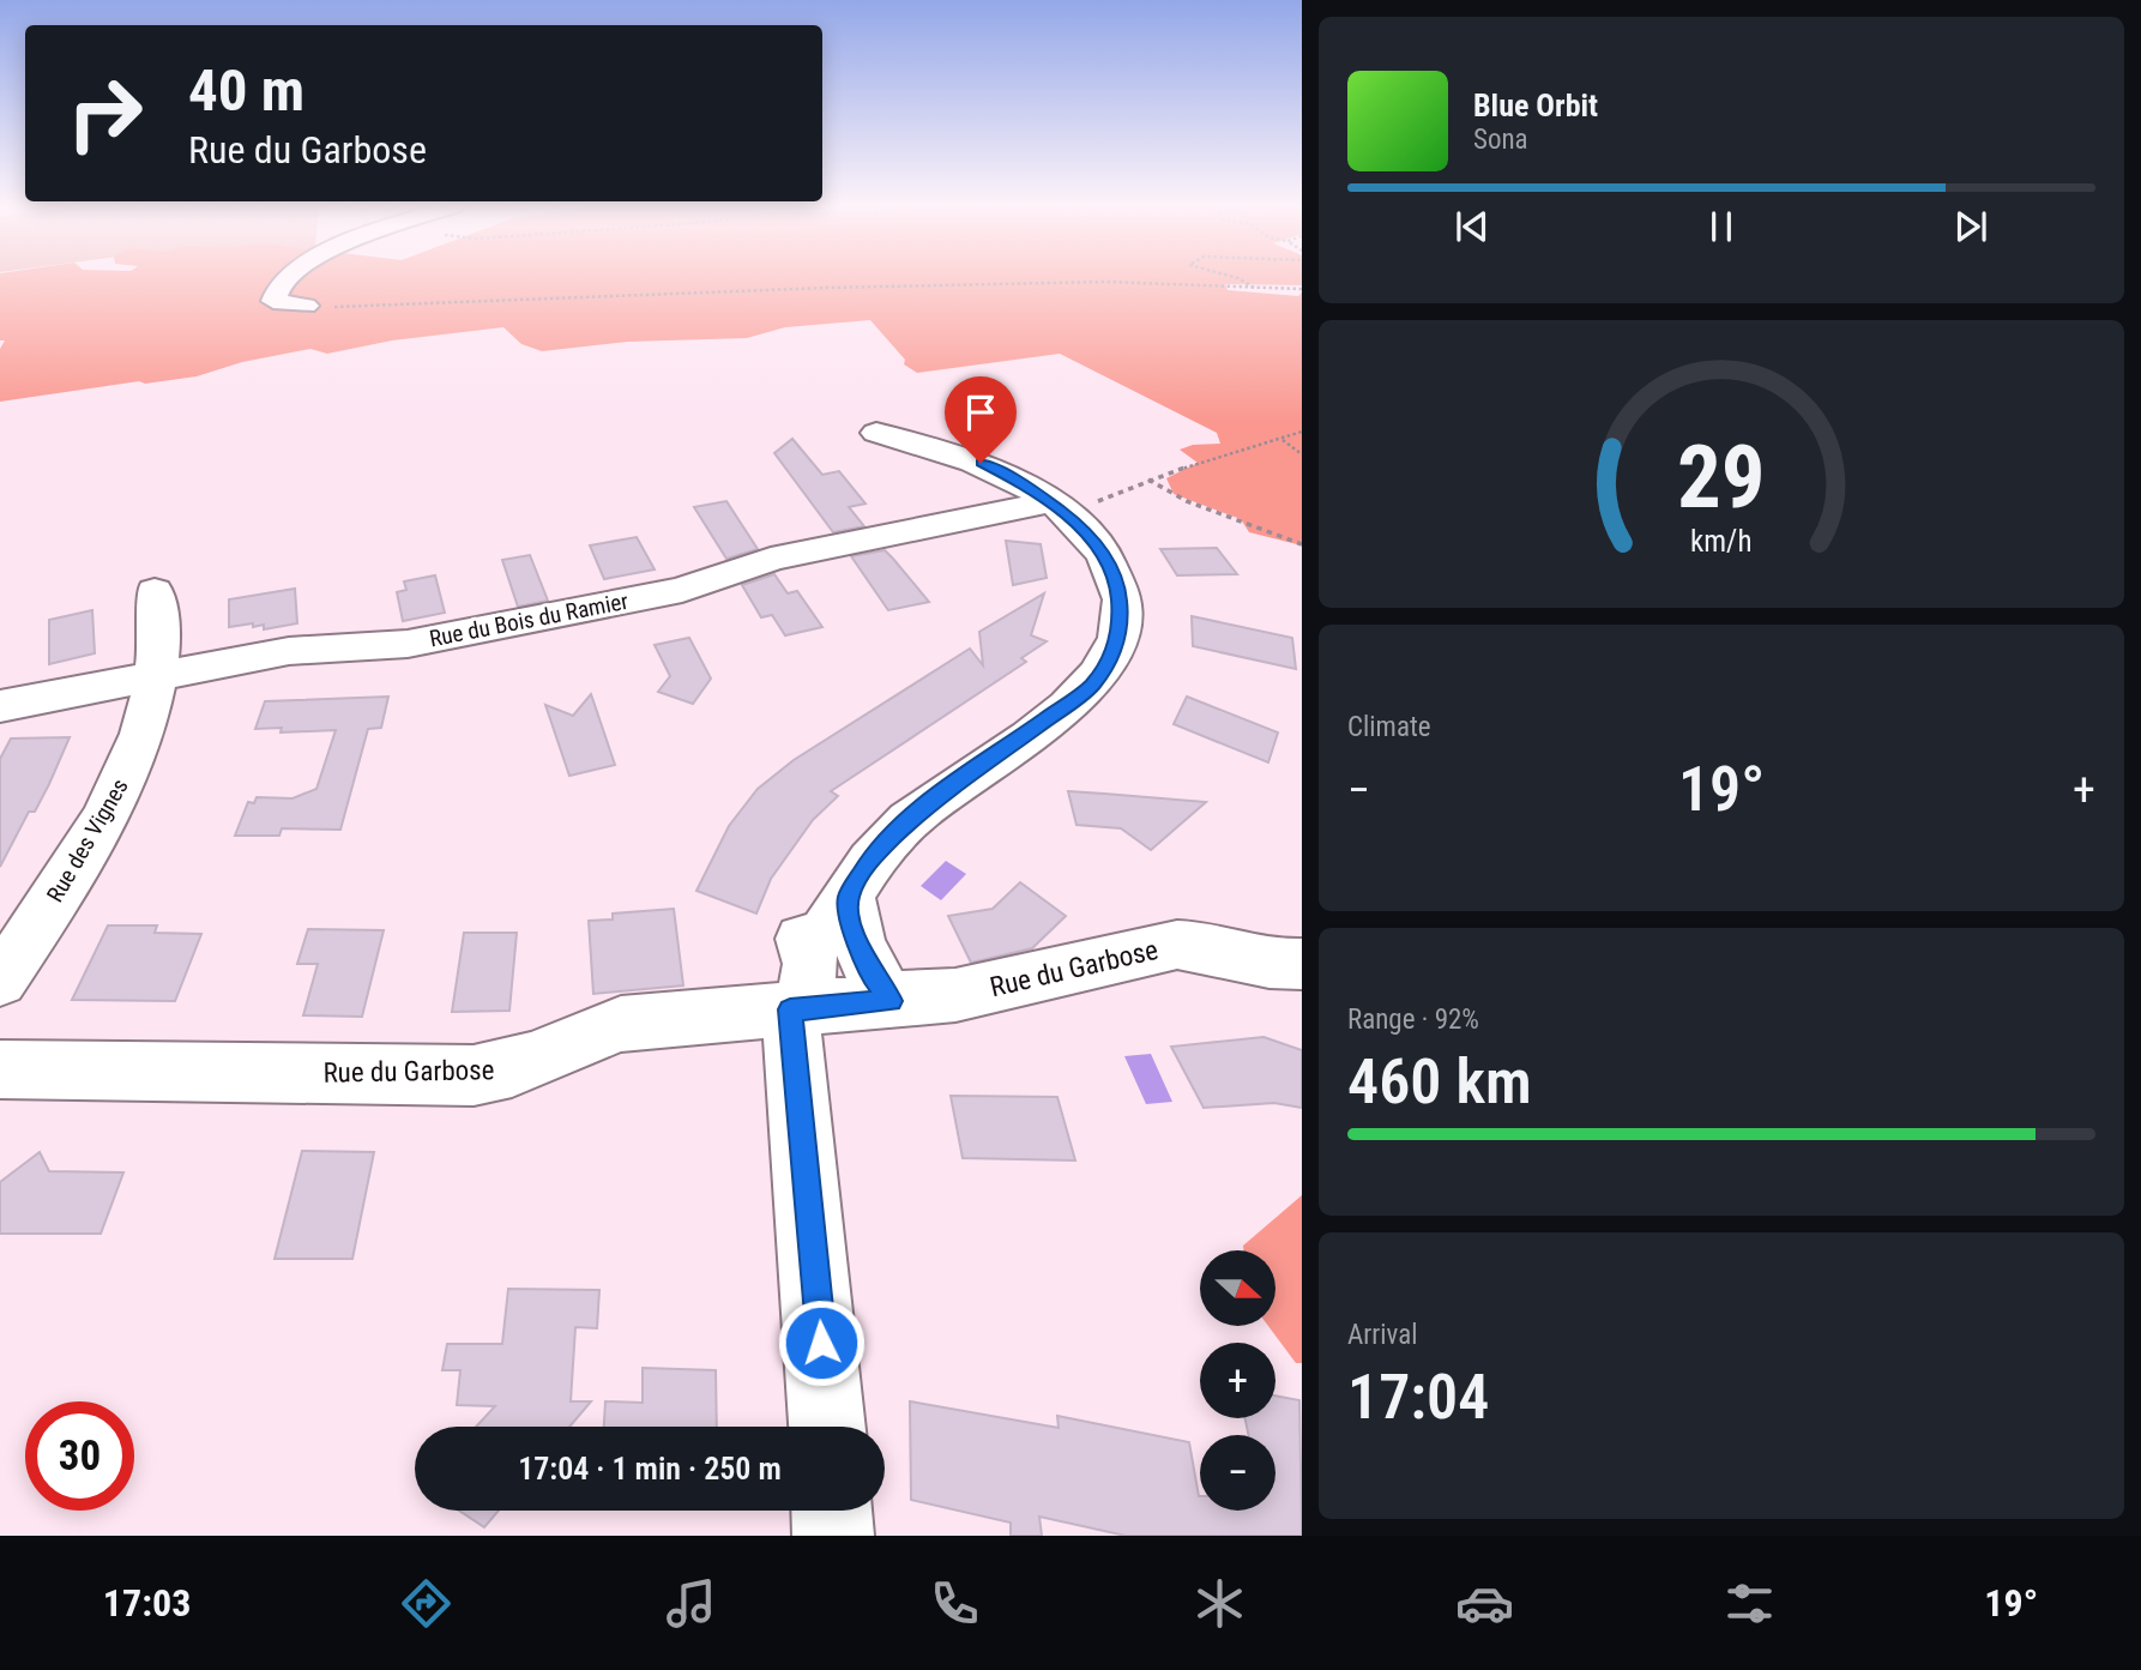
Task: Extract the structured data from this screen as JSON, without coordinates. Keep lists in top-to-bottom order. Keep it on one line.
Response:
{"streets":{"street":["Rue du Bois du Ramier","Rue des Vignes","Rue du Garbose"]},"crossings":[["Rue du Bois du Ramier","Rue des Vignes"]],"north":"right","page":{"turn":["40 m","Rue du Garbose"],"song":["Blue Orbit","Sona"],"tile":["Climate",["Range · 92%","460 km"],["Arrival","17:04"]],"heat":["−","19°","+"],"map_buttons":["+","−"],"limit":"30","trip":"17:04 · 1 min · 250 m","tabs":["17:03","19°"],"gauge":["29","km/h"]}}
